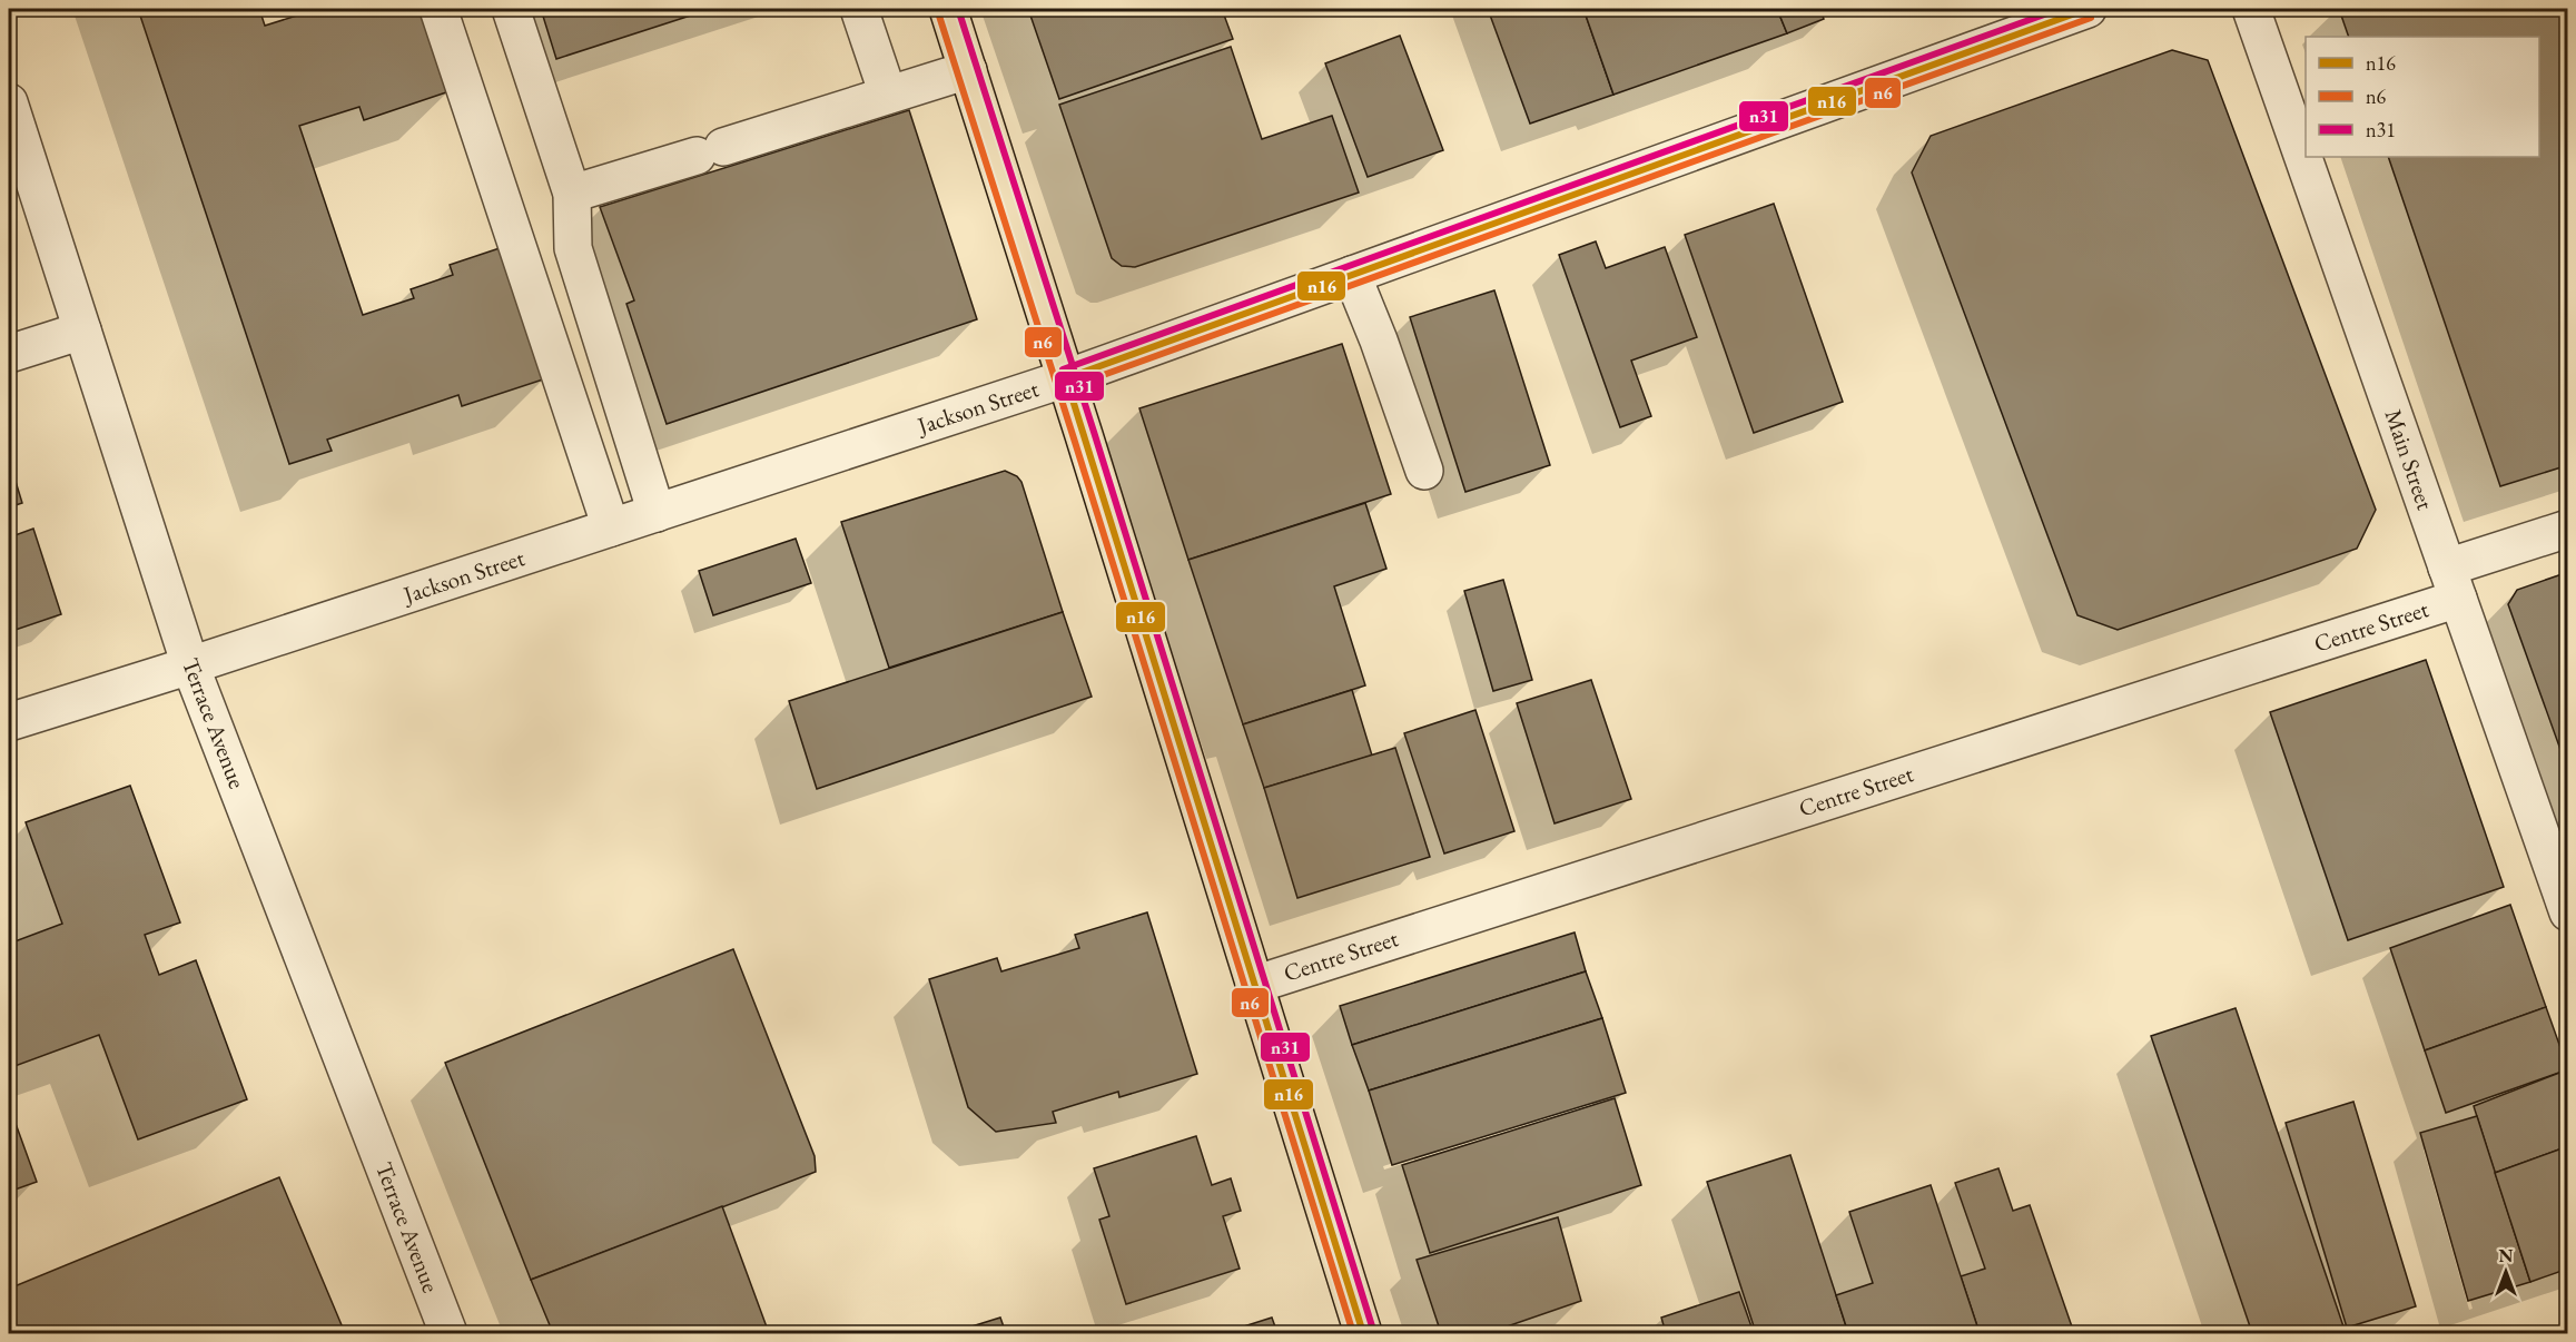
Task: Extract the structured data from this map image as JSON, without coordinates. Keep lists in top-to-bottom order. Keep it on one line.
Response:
{"streets":{"street":["Jackson Street","Main Street","Centre Street","Terrace Avenue"]},"crossings":[["Jackson Street","Terrace Avenue"],["Main Street","Centre Street"]],"lines":["transit line n16","transit line n31","transit line n6"],"legend":["n16","n6","n31"],"north":"top"}
